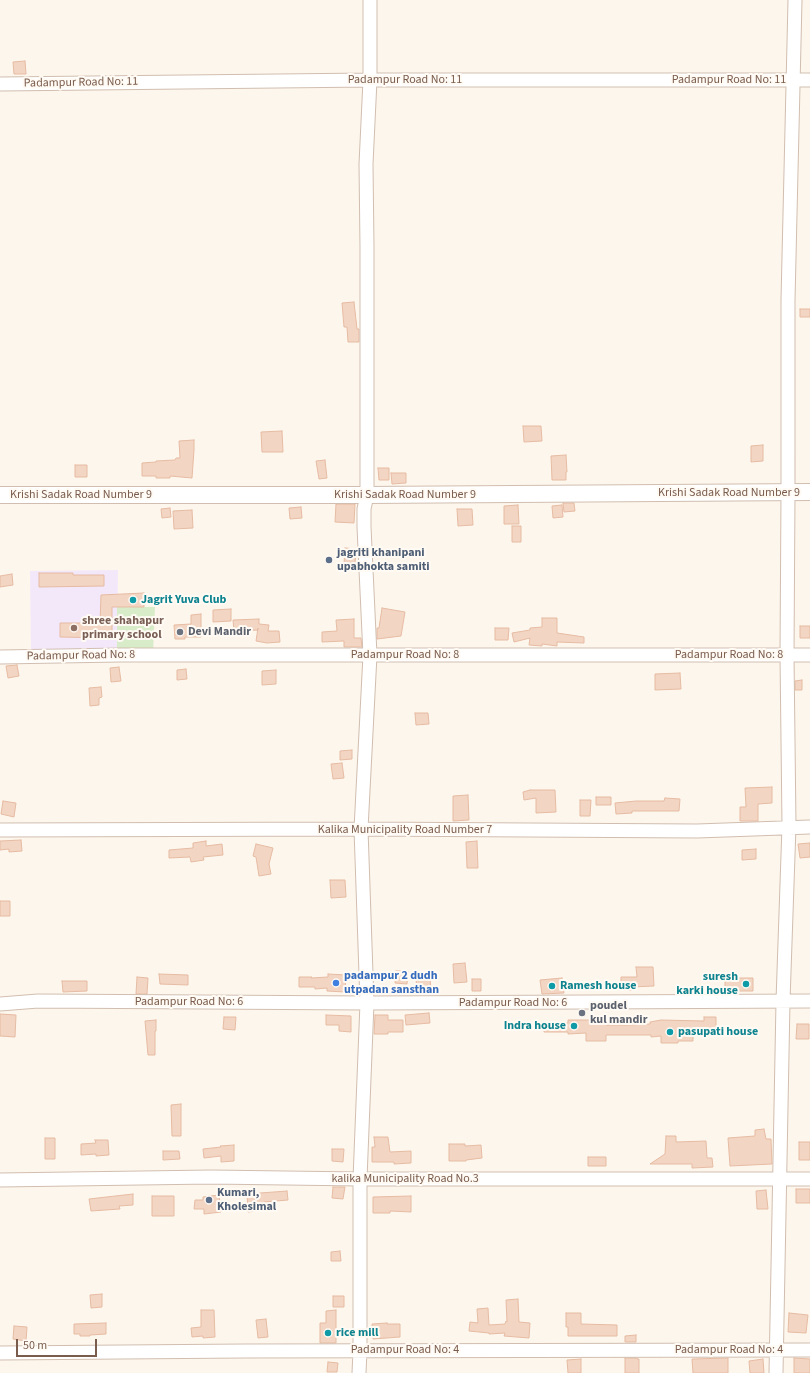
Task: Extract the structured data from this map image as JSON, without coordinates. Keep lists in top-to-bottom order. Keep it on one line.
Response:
{"streets":{"street":["Padampur Road No: 11","Krishi Sadak Road Number 9","Padampur Road No: 8","Kalika Municipality Road Number 7","Padampur Road No: 6","kalika Municipality Road No.3","Padampur Road No: 4"]},"places":["jagriti khanipani upabhokta samiti","Jagrit Yuva Club","shree shahapur primary school","Devi Mandir","padampur 2 dudh utpadan sansthan","suresh karki house","Ramesh house","poudel kul mandir","Indra house","pasupati house","Kumari, Kholesimal","rice mill"],"scale_bar":"50 m"}
